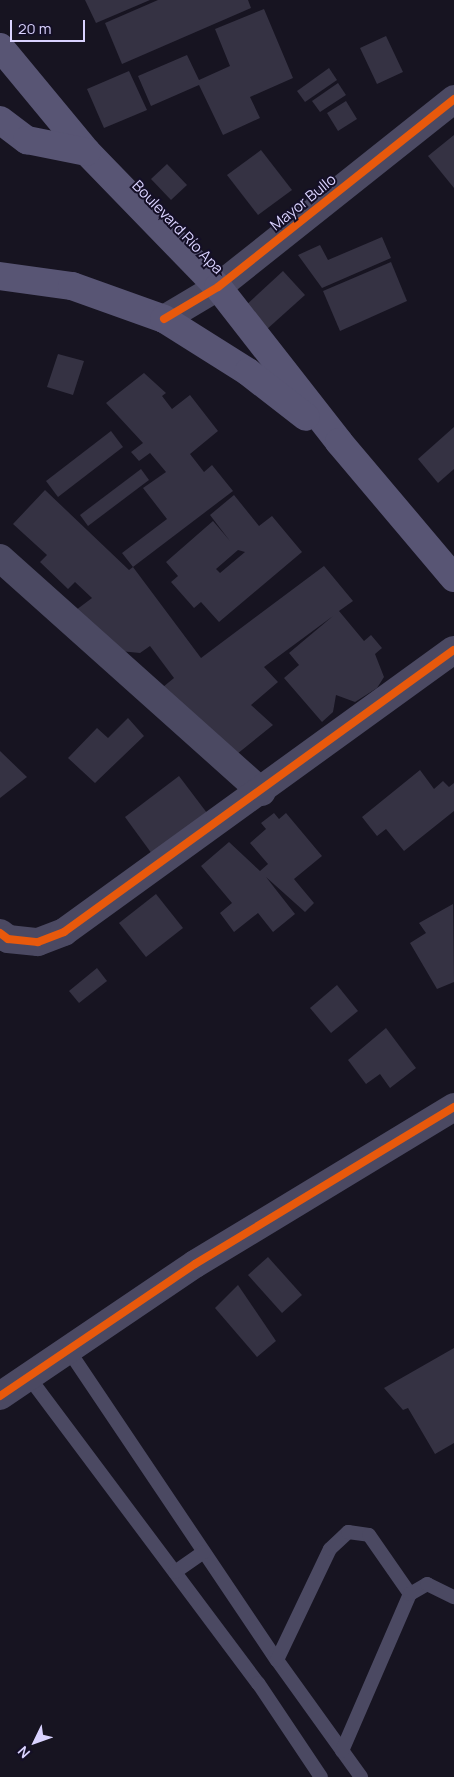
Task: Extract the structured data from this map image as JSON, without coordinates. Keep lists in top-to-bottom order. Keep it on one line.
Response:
{"streets":{"main road":["Boulevard Río Apa"],"street":["Mayor Bullo"]},"crossings":[["Mayor Bullo","Boulevard Río Apa"]],"scale_bar":"20 m","north":"bottom left"}
